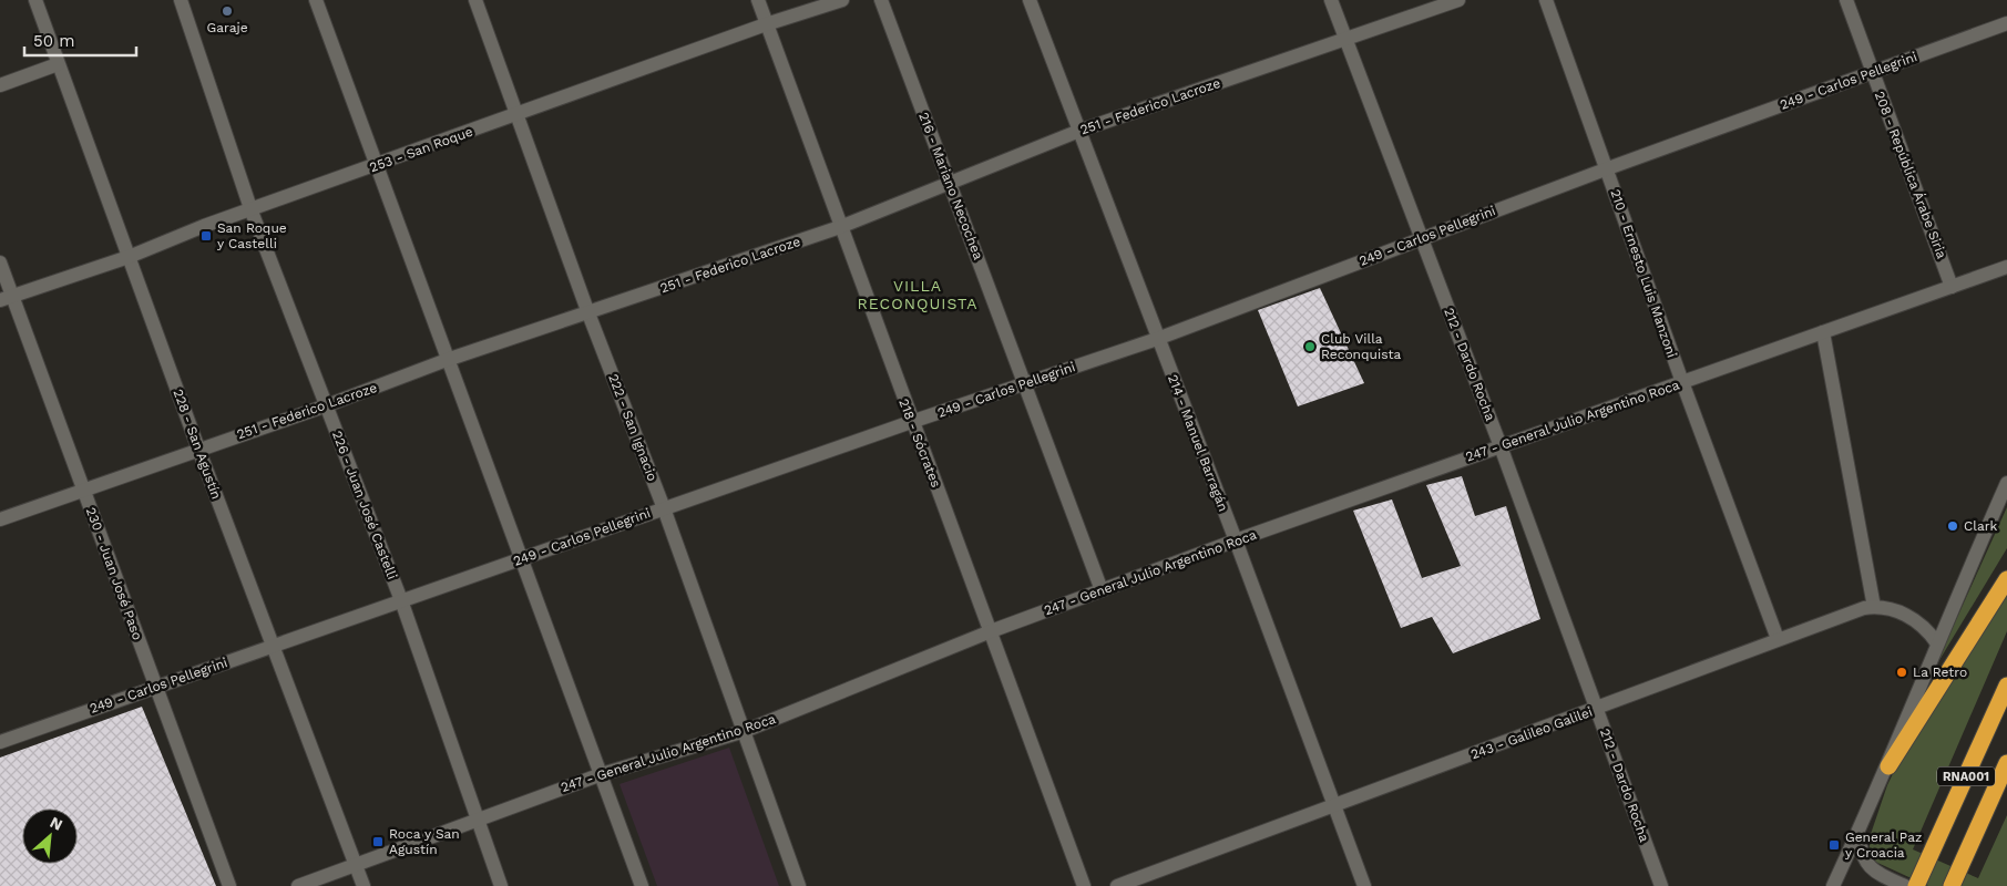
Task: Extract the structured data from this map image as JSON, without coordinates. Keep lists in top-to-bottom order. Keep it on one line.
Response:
{"streets":{"highway":["RNA001"],"street":["249 - Carlos Pellegrini","251 - Federico Lacroze","253 - San Roque","208 - República Árabe Siria","216 - Mariano Necochea","210 - Ernesto Luis Manzoni","212 - Dardo Rocha","247 - General Julio Argentino Roca","222 - San Ignacio","218 - Sócrates","214 - Manuel Barragán","228 - San Agustín","226 - Juan José Castelli","230 - Juan José Paso","243 - Galileo Galilei"]},"crossings":[["249 - Carlos Pellegrini","208 - República Árabe Siria"],["249 - Carlos Pellegrini","216 - Mariano Necochea"],["249 - Carlos Pellegrini","210 - Ernesto Luis Manzoni"],["249 - Carlos Pellegrini","212 - Dardo Rocha"],["249 - Carlos Pellegrini","222 - San Ignacio"],["249 - Carlos Pellegrini","218 - Sócrates"],["249 - Carlos Pellegrini","214 - Manuel Barragán"],["249 - Carlos Pellegrini","228 - San Agustín"],["249 - Carlos Pellegrini","226 - Juan José Castelli"],["249 - Carlos Pellegrini","230 - Juan José Paso"],["251 - Federico Lacroze","216 - Mariano Necochea"],["251 - Federico Lacroze","212 - Dardo Rocha"],["251 - Federico Lacroze","222 - San Ignacio"],["251 - Federico Lacroze","218 - Sócrates"],["251 - Federico Lacroze","214 - Manuel Barragán"],["251 - Federico Lacroze","228 - San Agustín"],["251 - Federico Lacroze","226 - Juan José Castelli"],["251 - Federico Lacroze","230 - Juan José Paso"],["253 - San Roque","222 - San Ignacio"],["253 - San Roque","218 - Sócrates"],["253 - San Roque","228 - San Agustín"],["253 - San Roque","226 - Juan José Castelli"],["253 - San Roque","230 - Juan José Paso"],["208 - República Árabe Siria","247 - General Julio Argentino Roca"],["216 - Mariano Necochea","247 - General Julio Argentino Roca"],["210 - Ernesto Luis Manzoni","247 - General Julio Argentino Roca"],["210 - Ernesto Luis Manzoni","243 - Galileo Galilei"],["212 - Dardo Rocha","247 - General Julio Argentino Roca"],["212 - Dardo Rocha","243 - Galileo Galilei"],["247 - General Julio Argentino Roca","222 - San Ignacio"],["247 - General Julio Argentino Roca","218 - Sócrates"],["247 - General Julio Argentino Roca","214 - Manuel Barragán"],["247 - General Julio Argentino Roca","228 - San Agustín"],["247 - General Julio Argentino Roca","226 - Juan José Castelli"],["214 - Manuel Barragán","243 - Galileo Galilei"]],"districts":["VILLA RECONQUISTA"],"places":{"other":["Garaje","Club Villa Reconquista","Clark","La Retro"],"transit":["San Roque y Castelli","Roca y San Agustín","General Paz y Croacia"]},"scale_bar":"50 m","north":"top right"}
